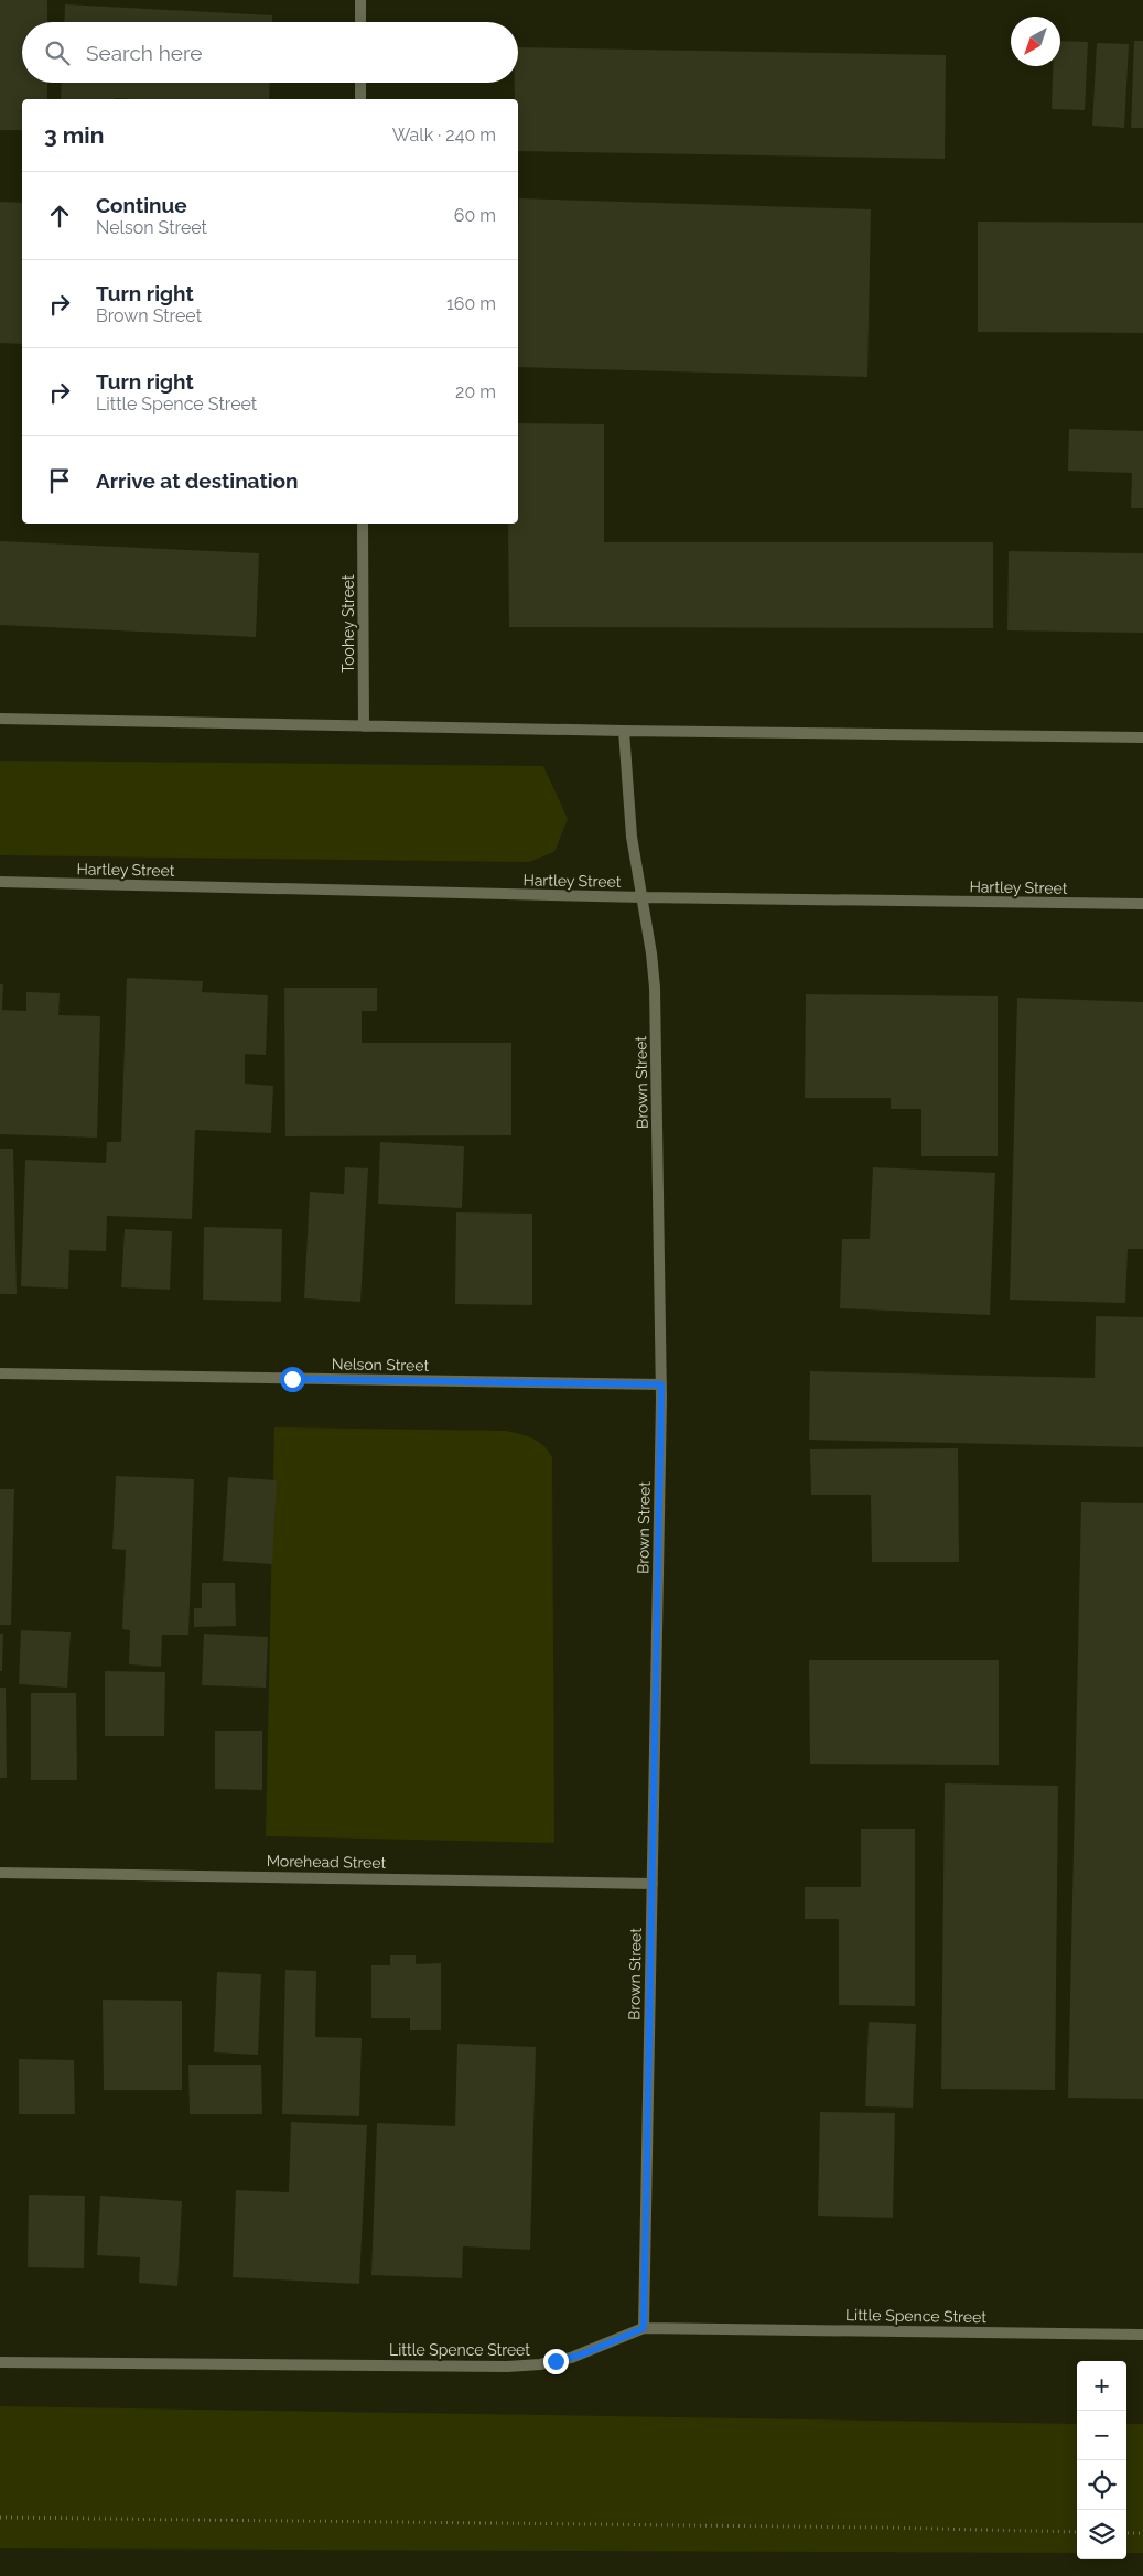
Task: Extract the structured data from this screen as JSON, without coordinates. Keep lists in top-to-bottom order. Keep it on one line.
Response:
{"streets":{"street":["Toohey Street","Hartley Street","Brown Street","Nelson Street","Morehead Street","Little Spence Street"]},"crossings":[["Hartley Street","Brown Street"],["Brown Street","Nelson Street"],["Brown Street","Morehead Street"],["Brown Street","Little Spence Street"]],"north":"bottom left","page":{"search":"Search here","heading":["3 min","Walk · 240 m"],"list":[["Continue","Nelson Street","60 m"],["Turn right","Brown Street","160 m"],["Turn right","Little Spence Street","20 m"],"Arrive at destination"],"map_buttons":["+","−"]}}
